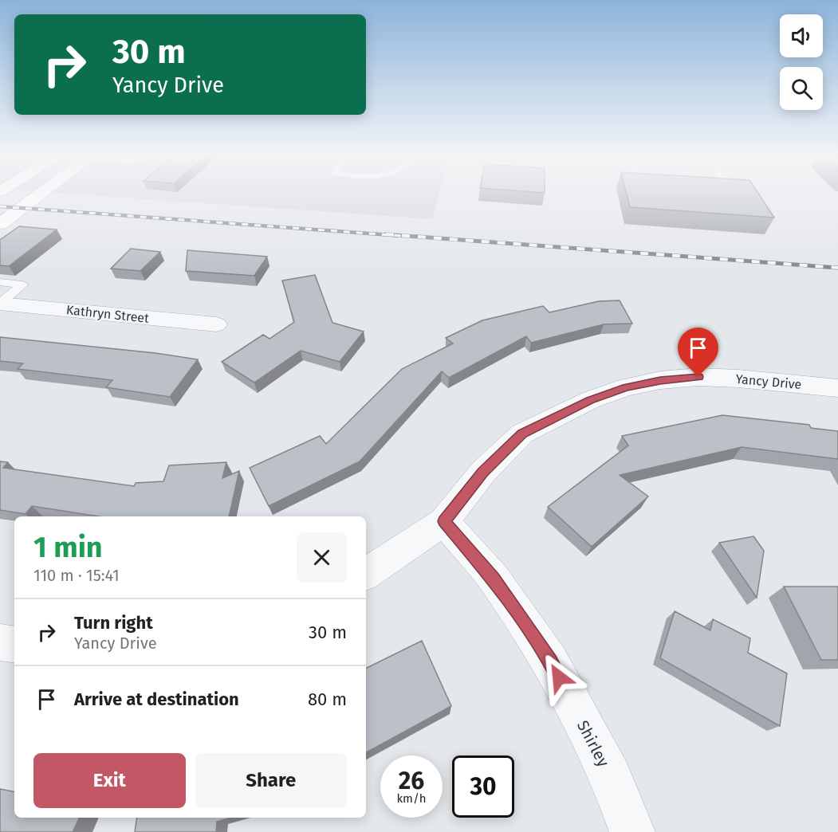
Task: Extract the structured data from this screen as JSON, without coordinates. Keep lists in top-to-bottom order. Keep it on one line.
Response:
{"streets":{"street":["Kathryn Street","Yancy Drive","Shirley"]},"crossings":[["Yancy Drive","Shirley"]],"page":{"turn":["30 m","Yancy Drive"],"heading":["1 min","110 m · 15:41"],"list":[{"name":"Turn right","note":"Yancy Drive","value":"30 m"},{"name":"Arrive at destination","value":"80 m"}],"buttons":["Exit","Share"],"speed":"26 km/h","limit":"30"}}
